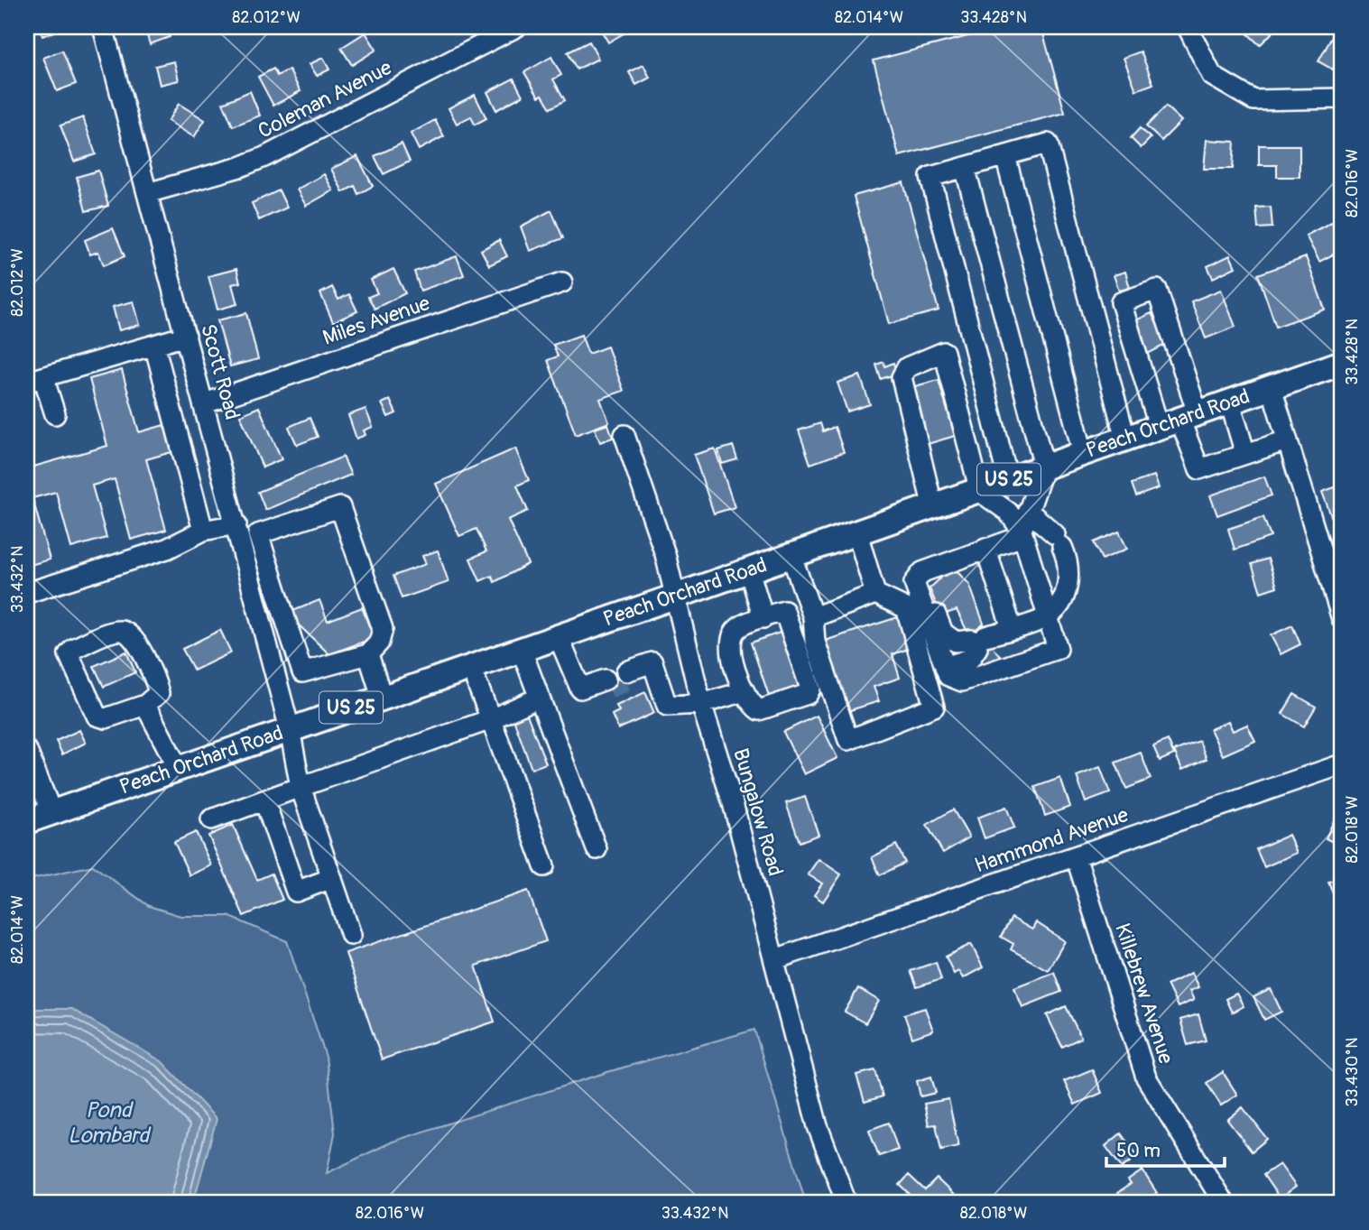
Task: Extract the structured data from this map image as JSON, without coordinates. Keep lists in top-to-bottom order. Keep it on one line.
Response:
{"streets":{"main road":["Peach Orchard Road","US 25"],"street":["Coleman Avenue","Miles Avenue","Scott Road","Bungalow Road","Hammond Avenue","Killebrew Avenue"]},"crossings":[["Coleman Avenue","Scott Road"],["Miles Avenue","Scott Road"],["Scott Road","Peach Orchard Road"],["Peach Orchard Road","Bungalow Road"],["Bungalow Road","Hammond Avenue"],["Hammond Avenue","Killebrew Avenue"]],"water":["Pond Lombard"],"scale_bar":"50 m","coordinates":["82.012°W","82.014°W","33.428°N","82.016°W","33.432°N","82.018°W","33.430°N"]}
